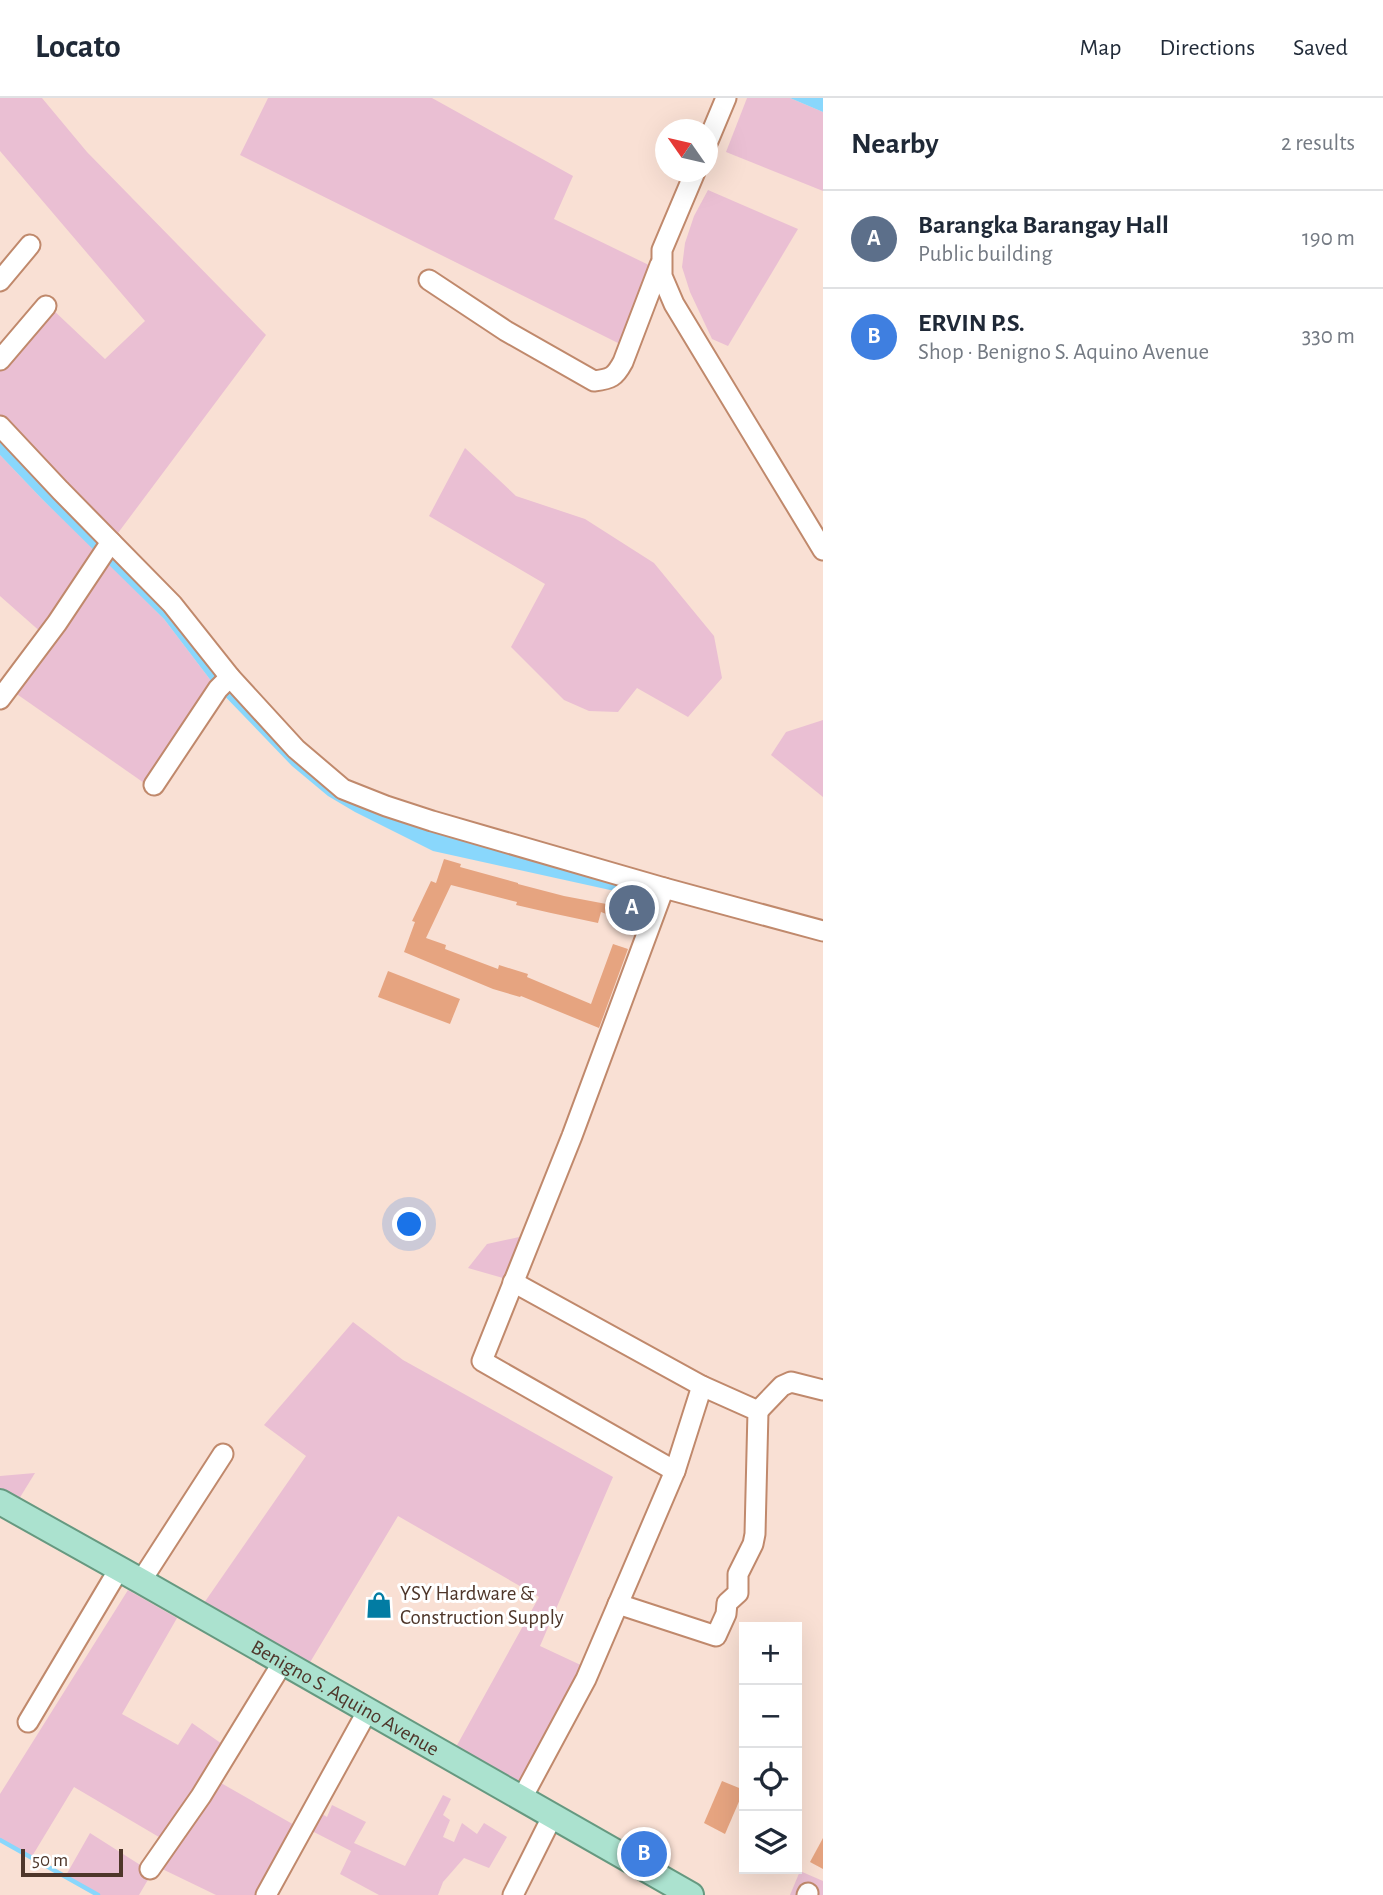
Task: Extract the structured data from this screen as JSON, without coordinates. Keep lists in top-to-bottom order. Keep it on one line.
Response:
{"streets":{"main road":["Benigno S. Aquino Avenue"]},"places":{"shop":["YSY Hardware & Construction Supply"]},"scale_bar":"50 m","north":"top left","page":{"header":"Locato","nav":["Map","Directions","Saved"],"heading":["Nearby","2 results"],"list":[{"mark":"A","name":"Barangka Barangay Hall","note":"Public building","value":"190 m"},{"mark":"B","name":"ERVIN P.S.","note":"Shop · Benigno S. Aquino Avenue","value":"330 m"}],"pins":["A","B"],"map_buttons":["+","−"],"scale":"50 m"}}
